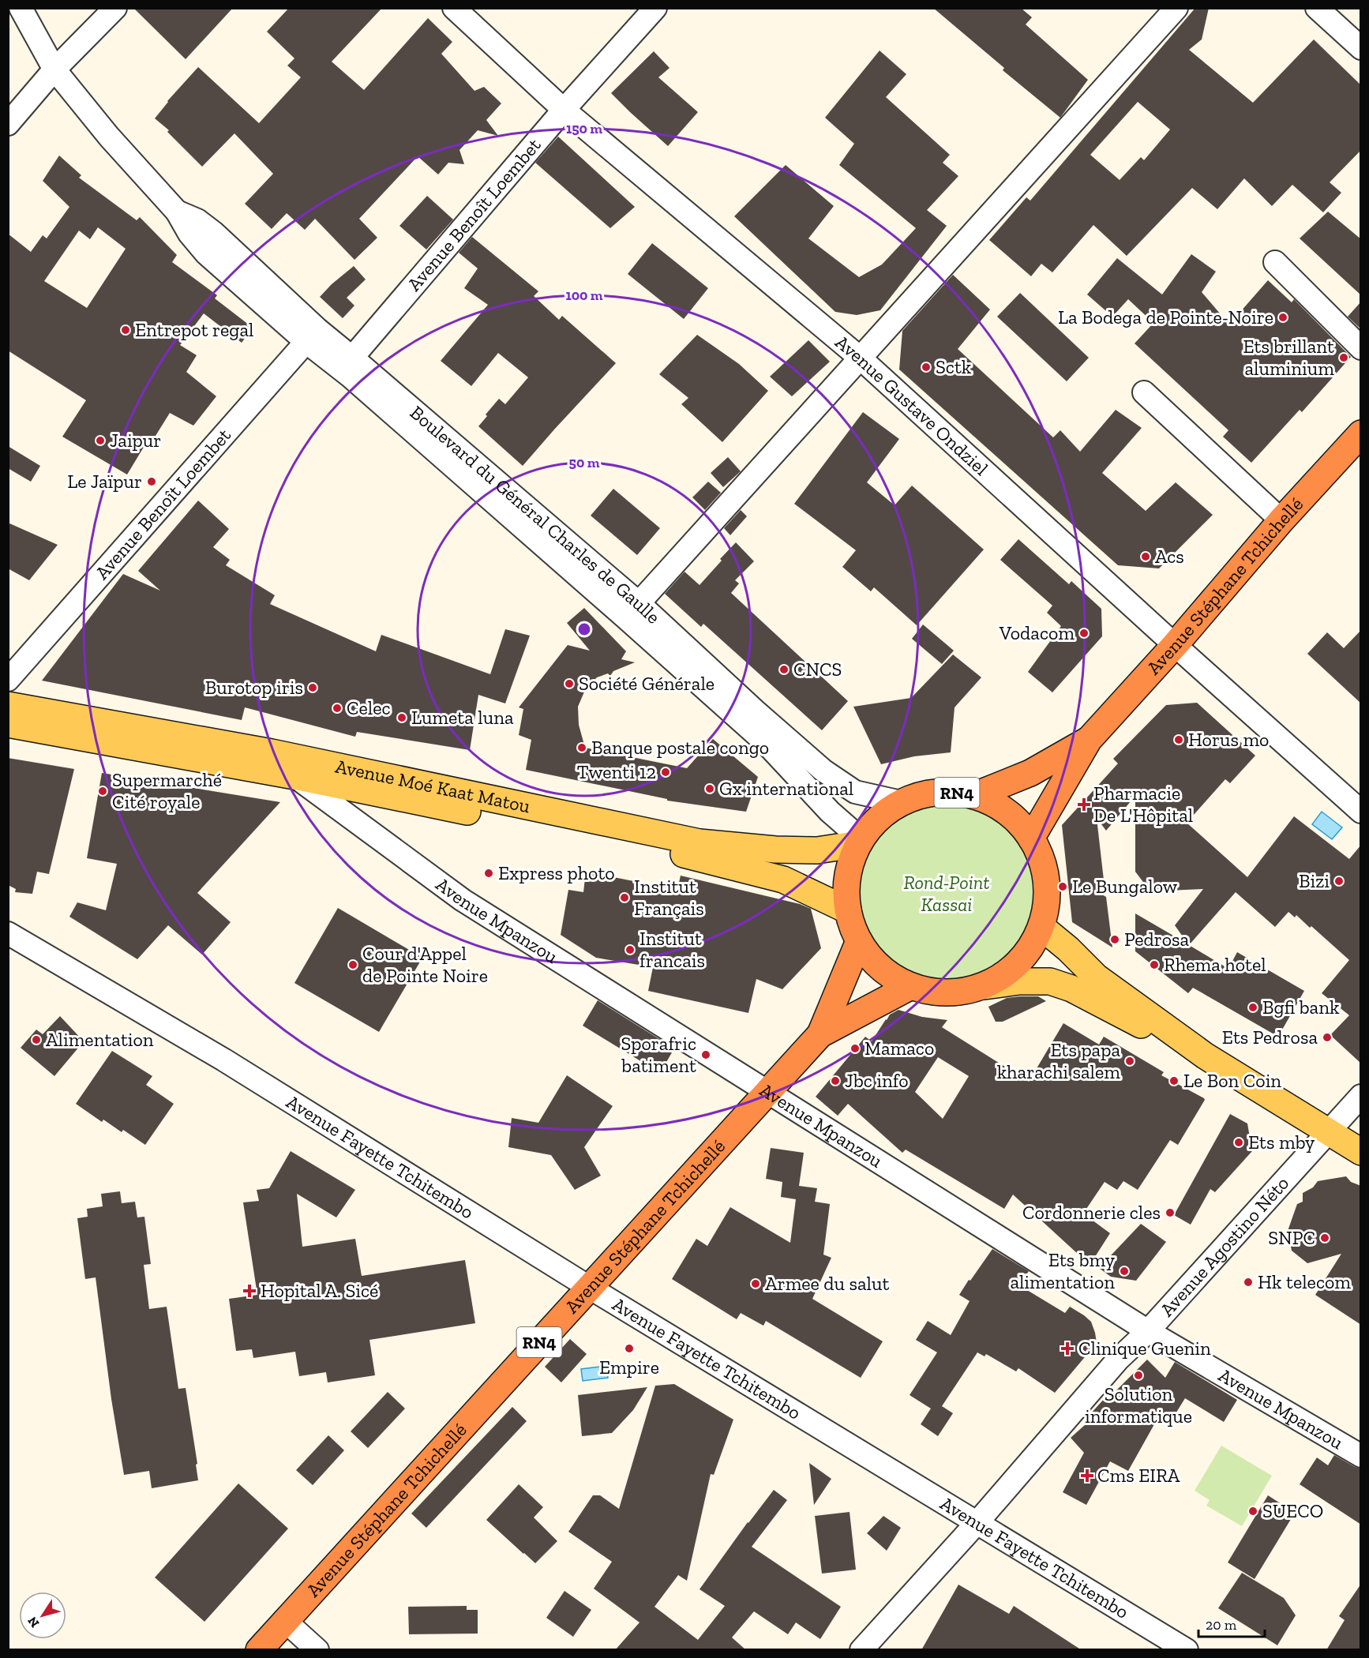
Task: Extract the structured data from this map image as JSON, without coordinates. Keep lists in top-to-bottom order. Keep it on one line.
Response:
{"streets":{"highway":["Avenue Stéphane Tchichellé","RN4"],"main road":["Avenue Moé Kaat Matou"],"street":["Avenue Benoît Loembet","Avenue Gustave Ondziel","Boulevard du Général Charles de Gaulle","Avenue Mpanzou","Avenue Fayette Tchitembo","Avenue Agostino Néto"]},"crossings":[["Avenue Benoît Loembet","Avenue Gustave Ondziel"],["Avenue Benoît Loembet","Boulevard du Général Charles de Gaulle"],["Avenue Gustave Ondziel","Avenue Stéphane Tchichellé"],["Boulevard du Général Charles de Gaulle","Avenue Moé Kaat Matou"],["Boulevard du Général Charles de Gaulle","RN4"],["Avenue Stéphane Tchichellé","RN4"],["Avenue Stéphane Tchichellé","Avenue Mpanzou"],["Avenue Stéphane Tchichellé","Avenue Fayette Tchitembo"],["Avenue Moé Kaat Matou","RN4"],["Avenue Moé Kaat Matou","Avenue Mpanzou"],["Avenue Mpanzou","Avenue Agostino Néto"],["Avenue Fayette Tchitembo","Avenue Agostino Néto"]],"parks":["Rond-Point Kassai"],"places":{"other":["La Bodega de Pointe-Noire","Entrepot regal","Ets brillant aluminium","Sctk","Jaipur","Le Jaïpur","Acs","Vodacom","CNCS","Société Générale","Burotop iris","Celec","Lumeta luna","Horus mo","Banque postale congo","Twenti 12","Gx international","Supermarché Cité royale","Express photo","Bizi","Le Bungalow","Institut Français","Pedrosa","Institut francais","Cour d'Appel de Pointe Noire","Rhema hotel","Bgfi bank","Ets Pedrosa","Alimentation","Mamaco","Sporafric batiment","Ets papa kharachi salem","Jbc info","Le Bon Coin","Ets mby","Cordonnerie cles","SNPC","Ets bmy alimentation","Hk telecom","Armee du salut","Empire","Solution informatique","SUECO"],"health":["Pharmacie De L'Hôpital","Hopital A. Sicé","Clinique Guenin","Cms EIRA"]},"scale_bar":"20 m","north":"bottom left","rings":["150 m","100 m","50 m"]}
